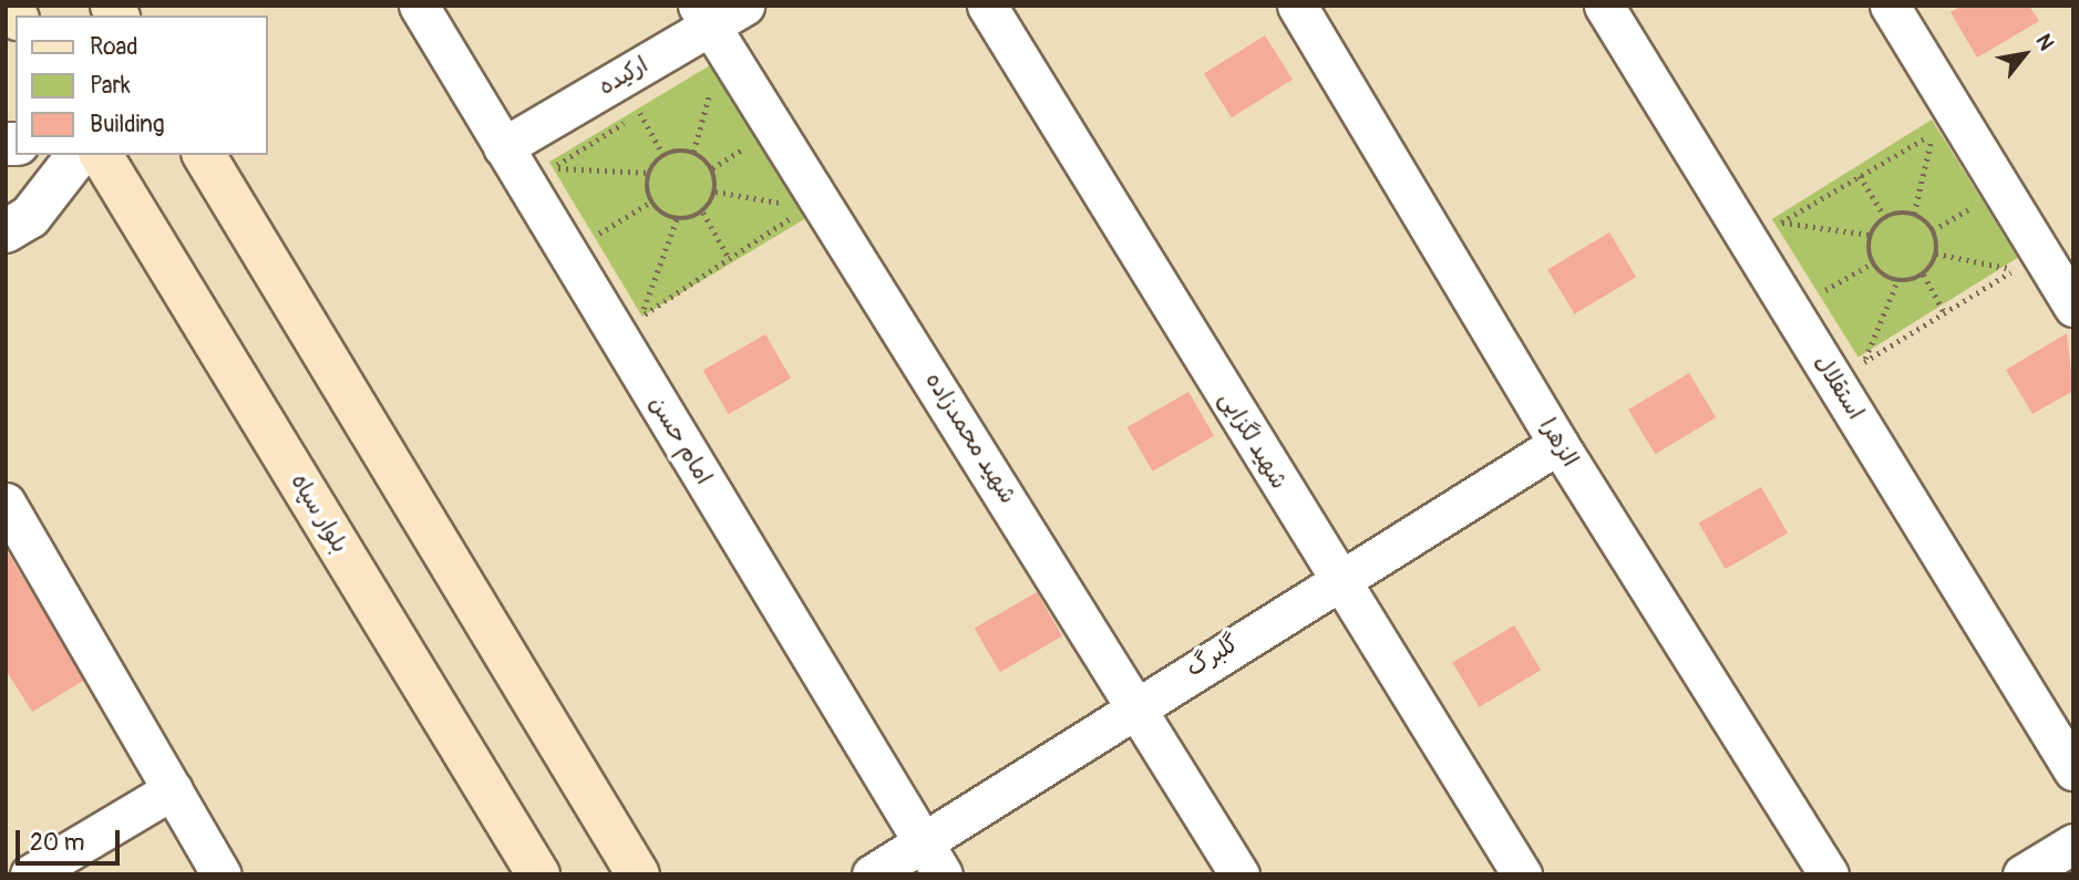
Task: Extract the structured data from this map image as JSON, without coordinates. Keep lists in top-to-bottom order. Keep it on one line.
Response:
{"streets":{"main road":["بلوار سپاه"],"street":["ارکیده","استقلال","شهید محمدزاده","امام حسن","شهید لگزایی","الزهرا","گلبرگ"]},"crossings":[["ارکیده","شهید محمدزاده"],["ارکیده","امام حسن"],["شهید محمدزاده","گلبرگ"],["امام حسن","گلبرگ"],["شهید لگزایی","گلبرگ"],["الزهرا","گلبرگ"]],"legend":["Road","Park","Building"],"scale_bar":"20 m","north":"top right"}
